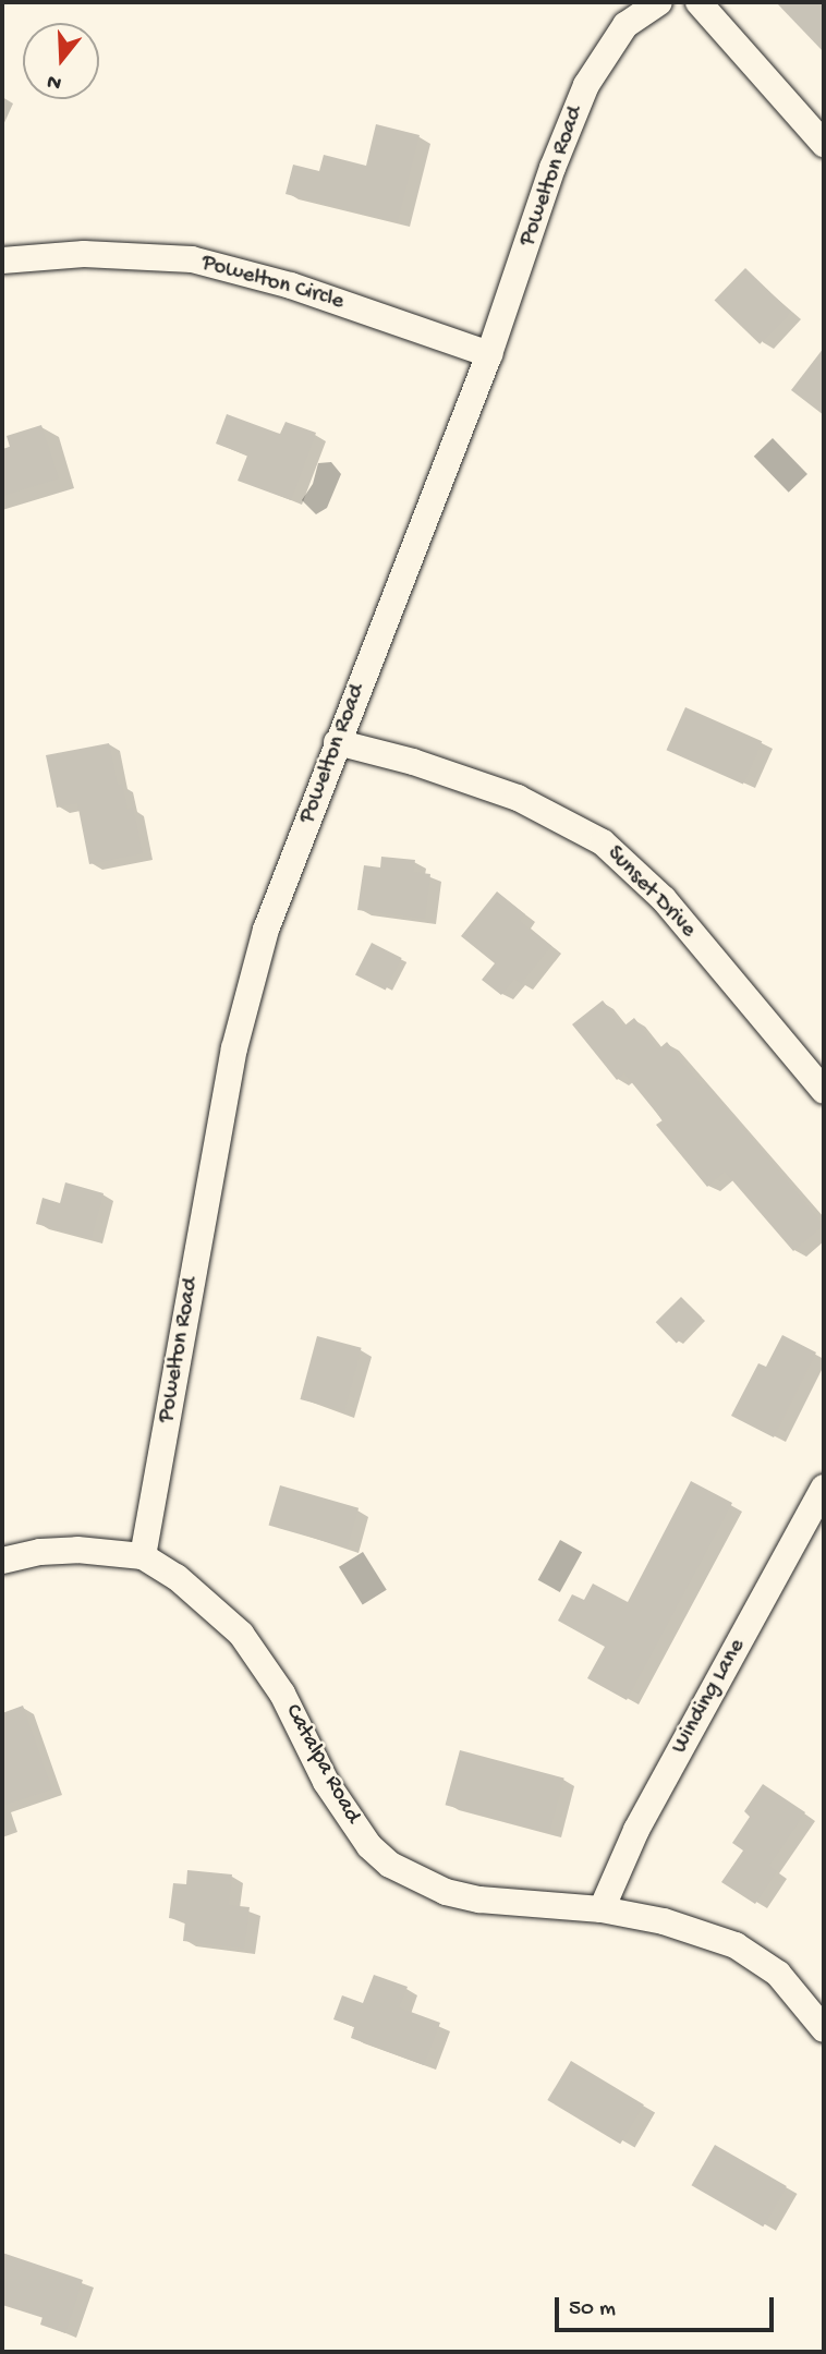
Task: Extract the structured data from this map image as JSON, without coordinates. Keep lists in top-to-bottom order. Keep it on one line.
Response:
{"streets":{"street":["Powelton Road","Powelton Circle","Sunset Drive","Winding Lane","Catalpa Road"]},"crossings":[["Powelton Road","Powelton Circle"],["Powelton Road","Sunset Drive"],["Powelton Road","Catalpa Road"],["Winding Lane","Catalpa Road"]],"scale_bar":"50 m","north":"bottom"}
